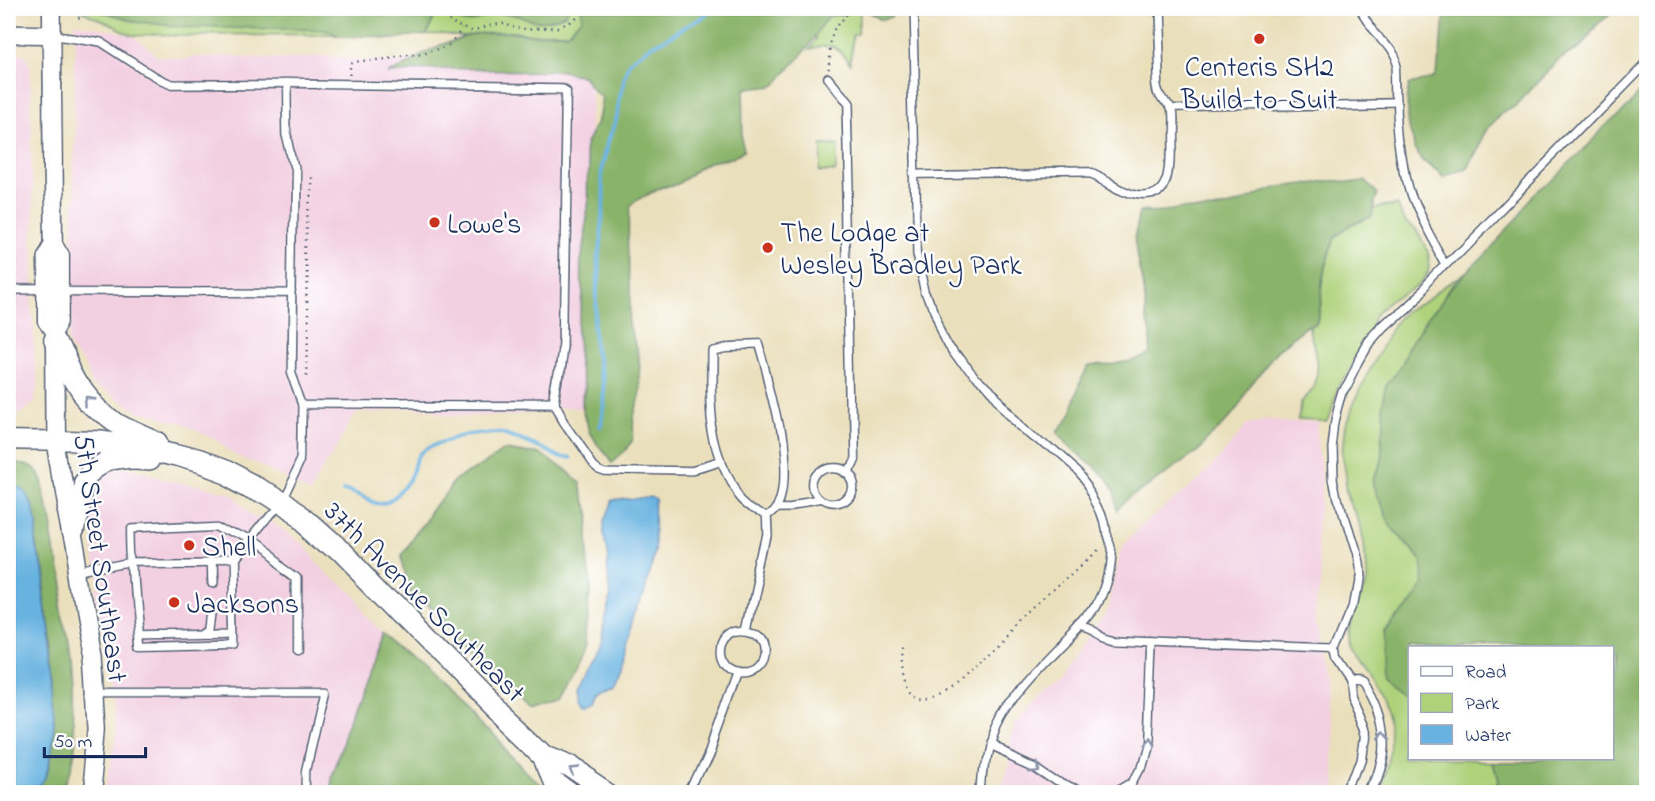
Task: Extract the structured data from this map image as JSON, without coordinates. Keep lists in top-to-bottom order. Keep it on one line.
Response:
{"streets":{"main road":["37th Avenue Southeast"],"street":["5th Street Southeast"]},"crossings":[["5th Street Southeast","37th Avenue Southeast"]],"places":["Centeris SH2 Build-to-Suit","Lowe's","The Lodge at Wesley Bradley Park","Shell","Jacksons"],"legend":["Road","Park","Water"],"scale_bar":"50 m"}
